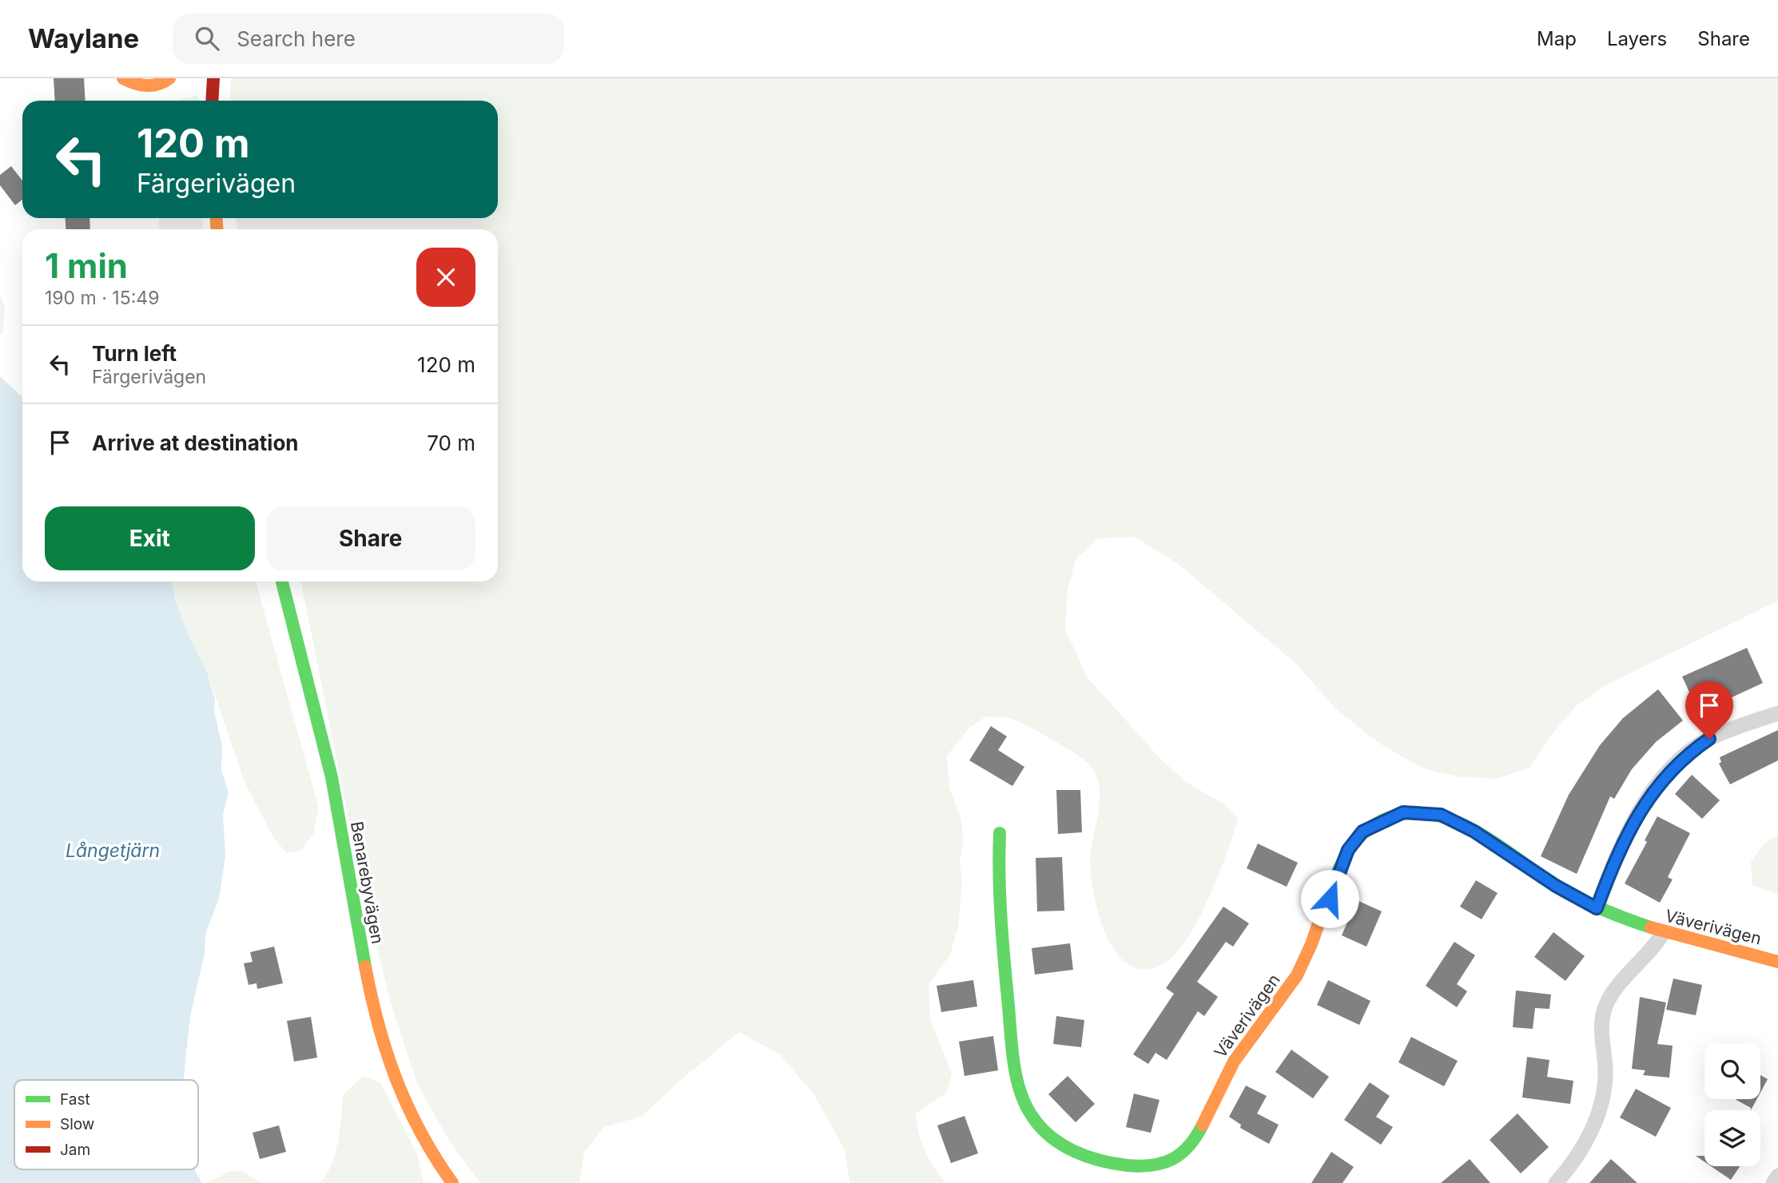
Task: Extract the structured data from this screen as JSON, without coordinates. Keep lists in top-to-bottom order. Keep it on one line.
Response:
{"streets":{"street":["Benarebyvägen","Väverivägen"]},"water":["Långetjärn"],"legend":["Fast","Slow","Jam"],"page":{"header":"Waylane","search":"Search here","nav":["Map","Layers","Share"],"turn":["120 m","Färgerivägen"],"heading":["1 min","190 m · 15:49"],"list":[{"name":"Turn left","note":"Färgerivägen","value":"120 m"},{"name":"Arrive at destination","value":"70 m"}],"buttons":["Exit","Share"]}}
